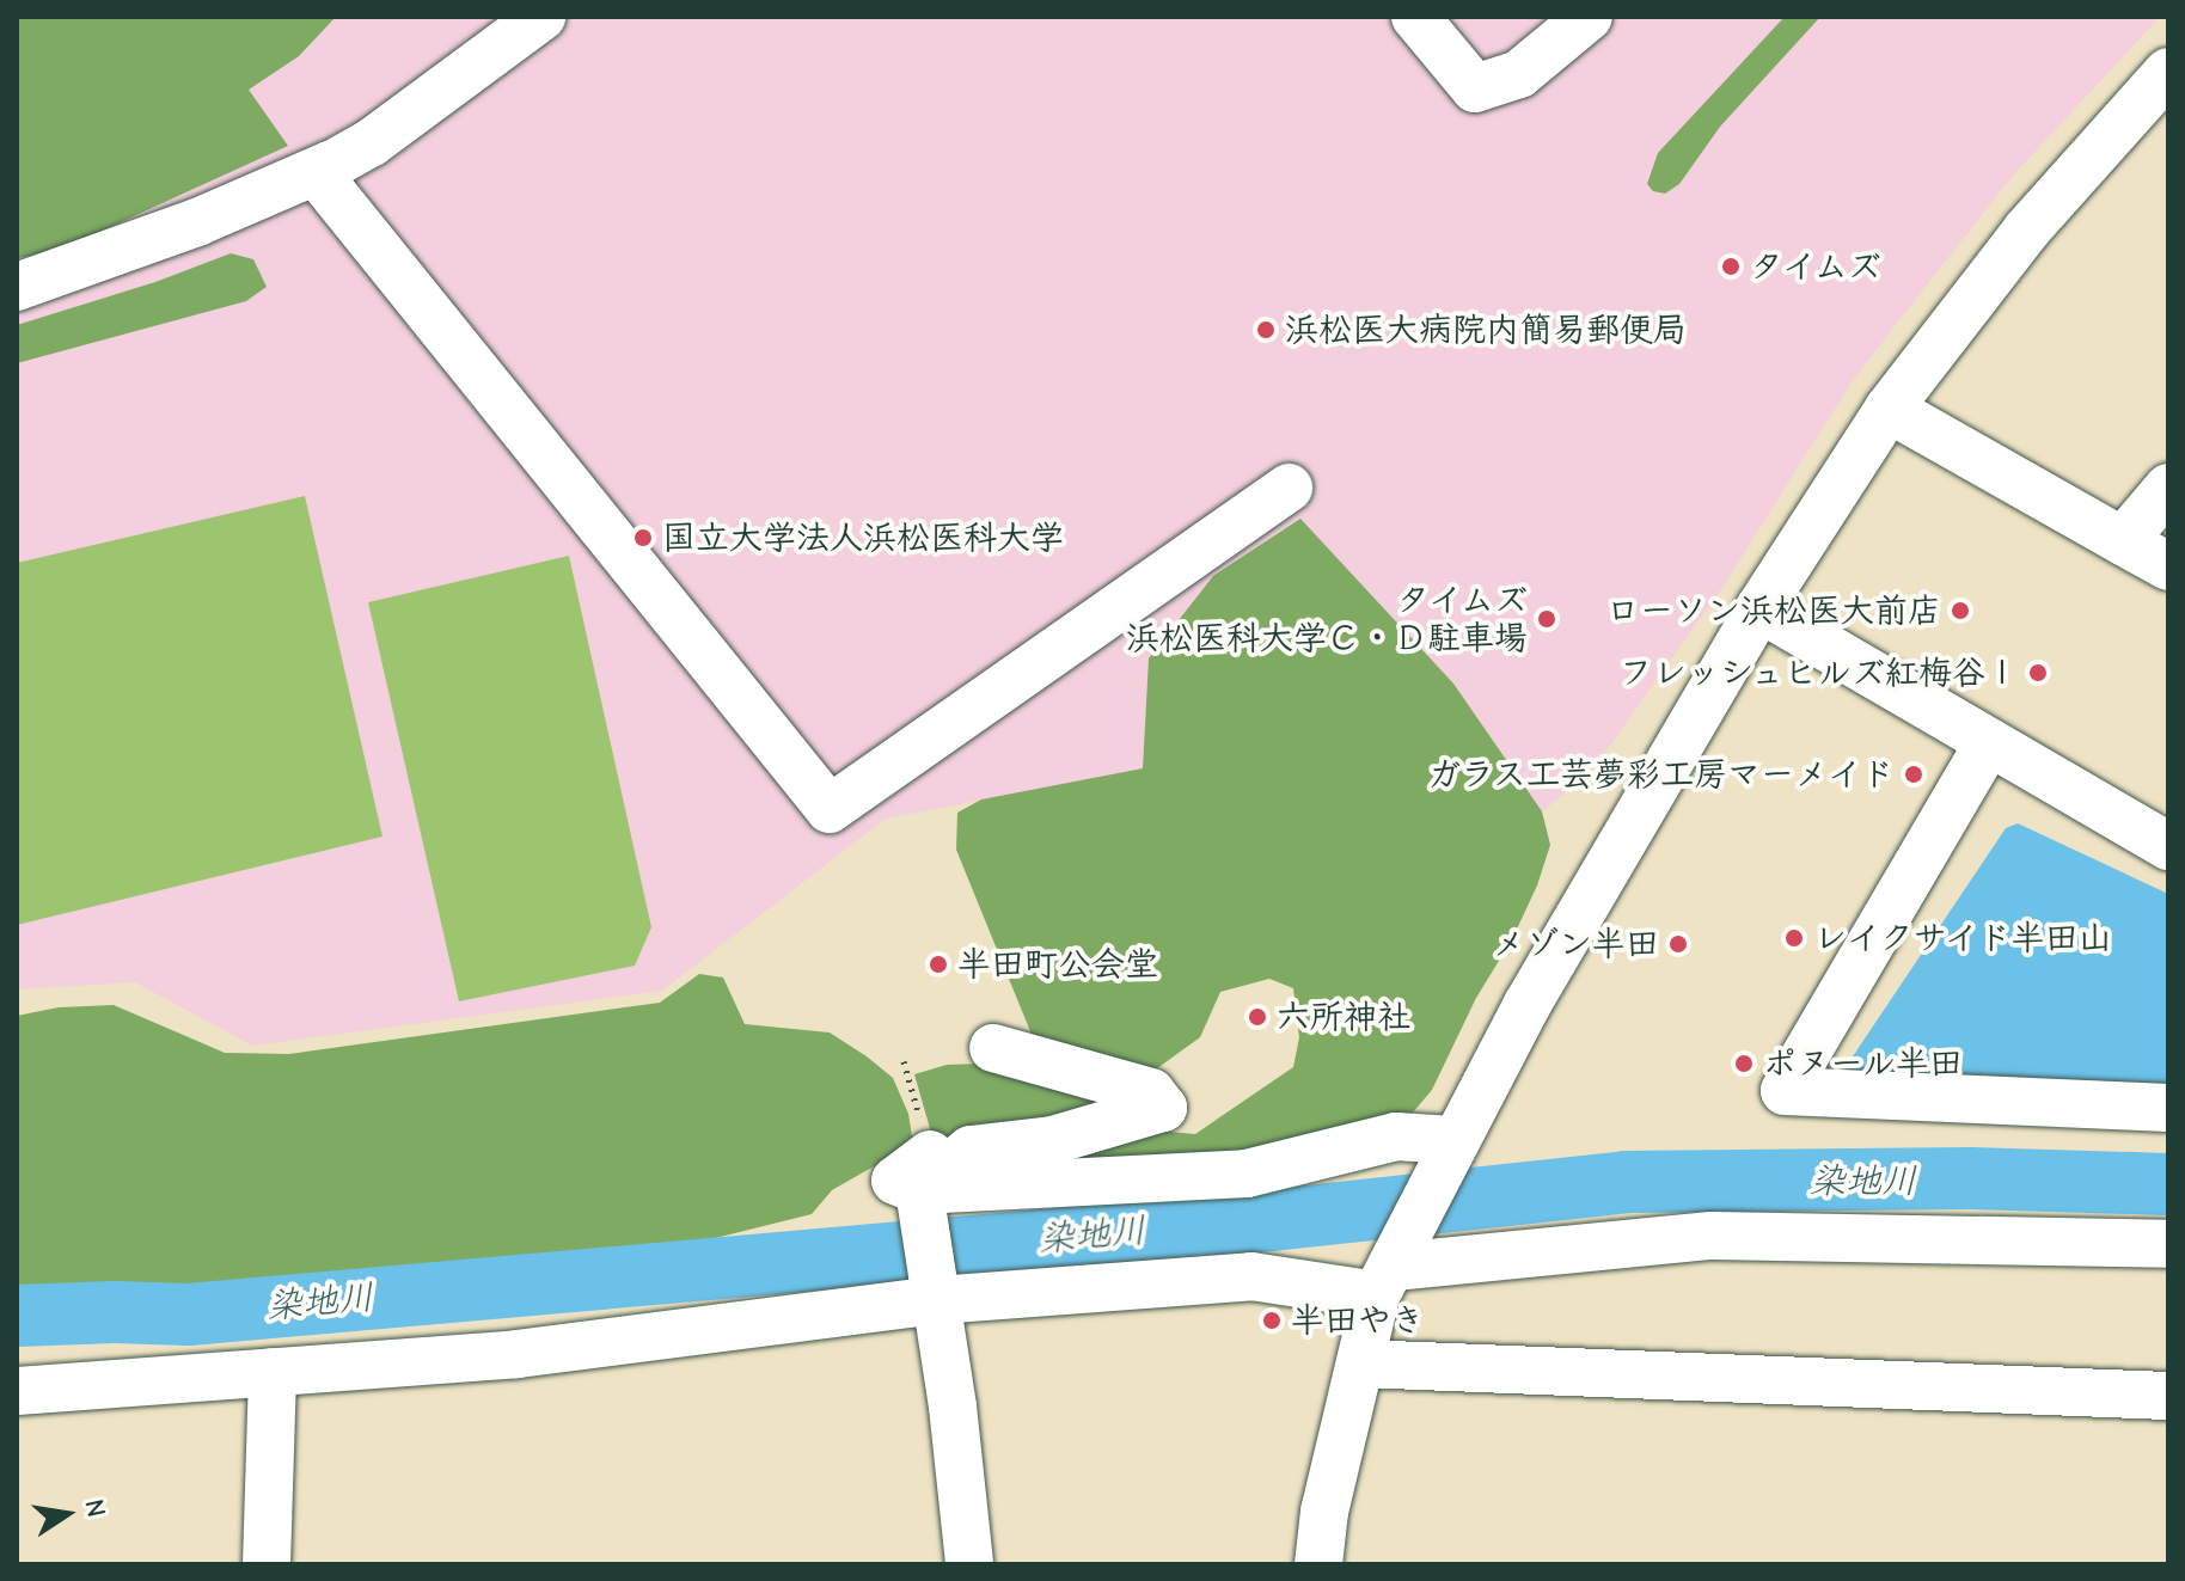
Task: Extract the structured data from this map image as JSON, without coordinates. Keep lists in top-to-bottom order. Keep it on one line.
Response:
{"water":["染地川"],"places":["タイムズ","浜松医大病院内簡易郵便局","国立大学法人浜松医科大学","ローソン浜松医大前店","タイムズ 浜松医科大学Ｃ・Ｄ駐車場","フレッシュヒルズ紅梅谷Ⅰ","ガラス工芸夢彩工房マーメイド","レイクサイド半田山","メゾン半田","半田町公会堂","六所神社","ポヌール半田","半田やき"],"north":"right"}
